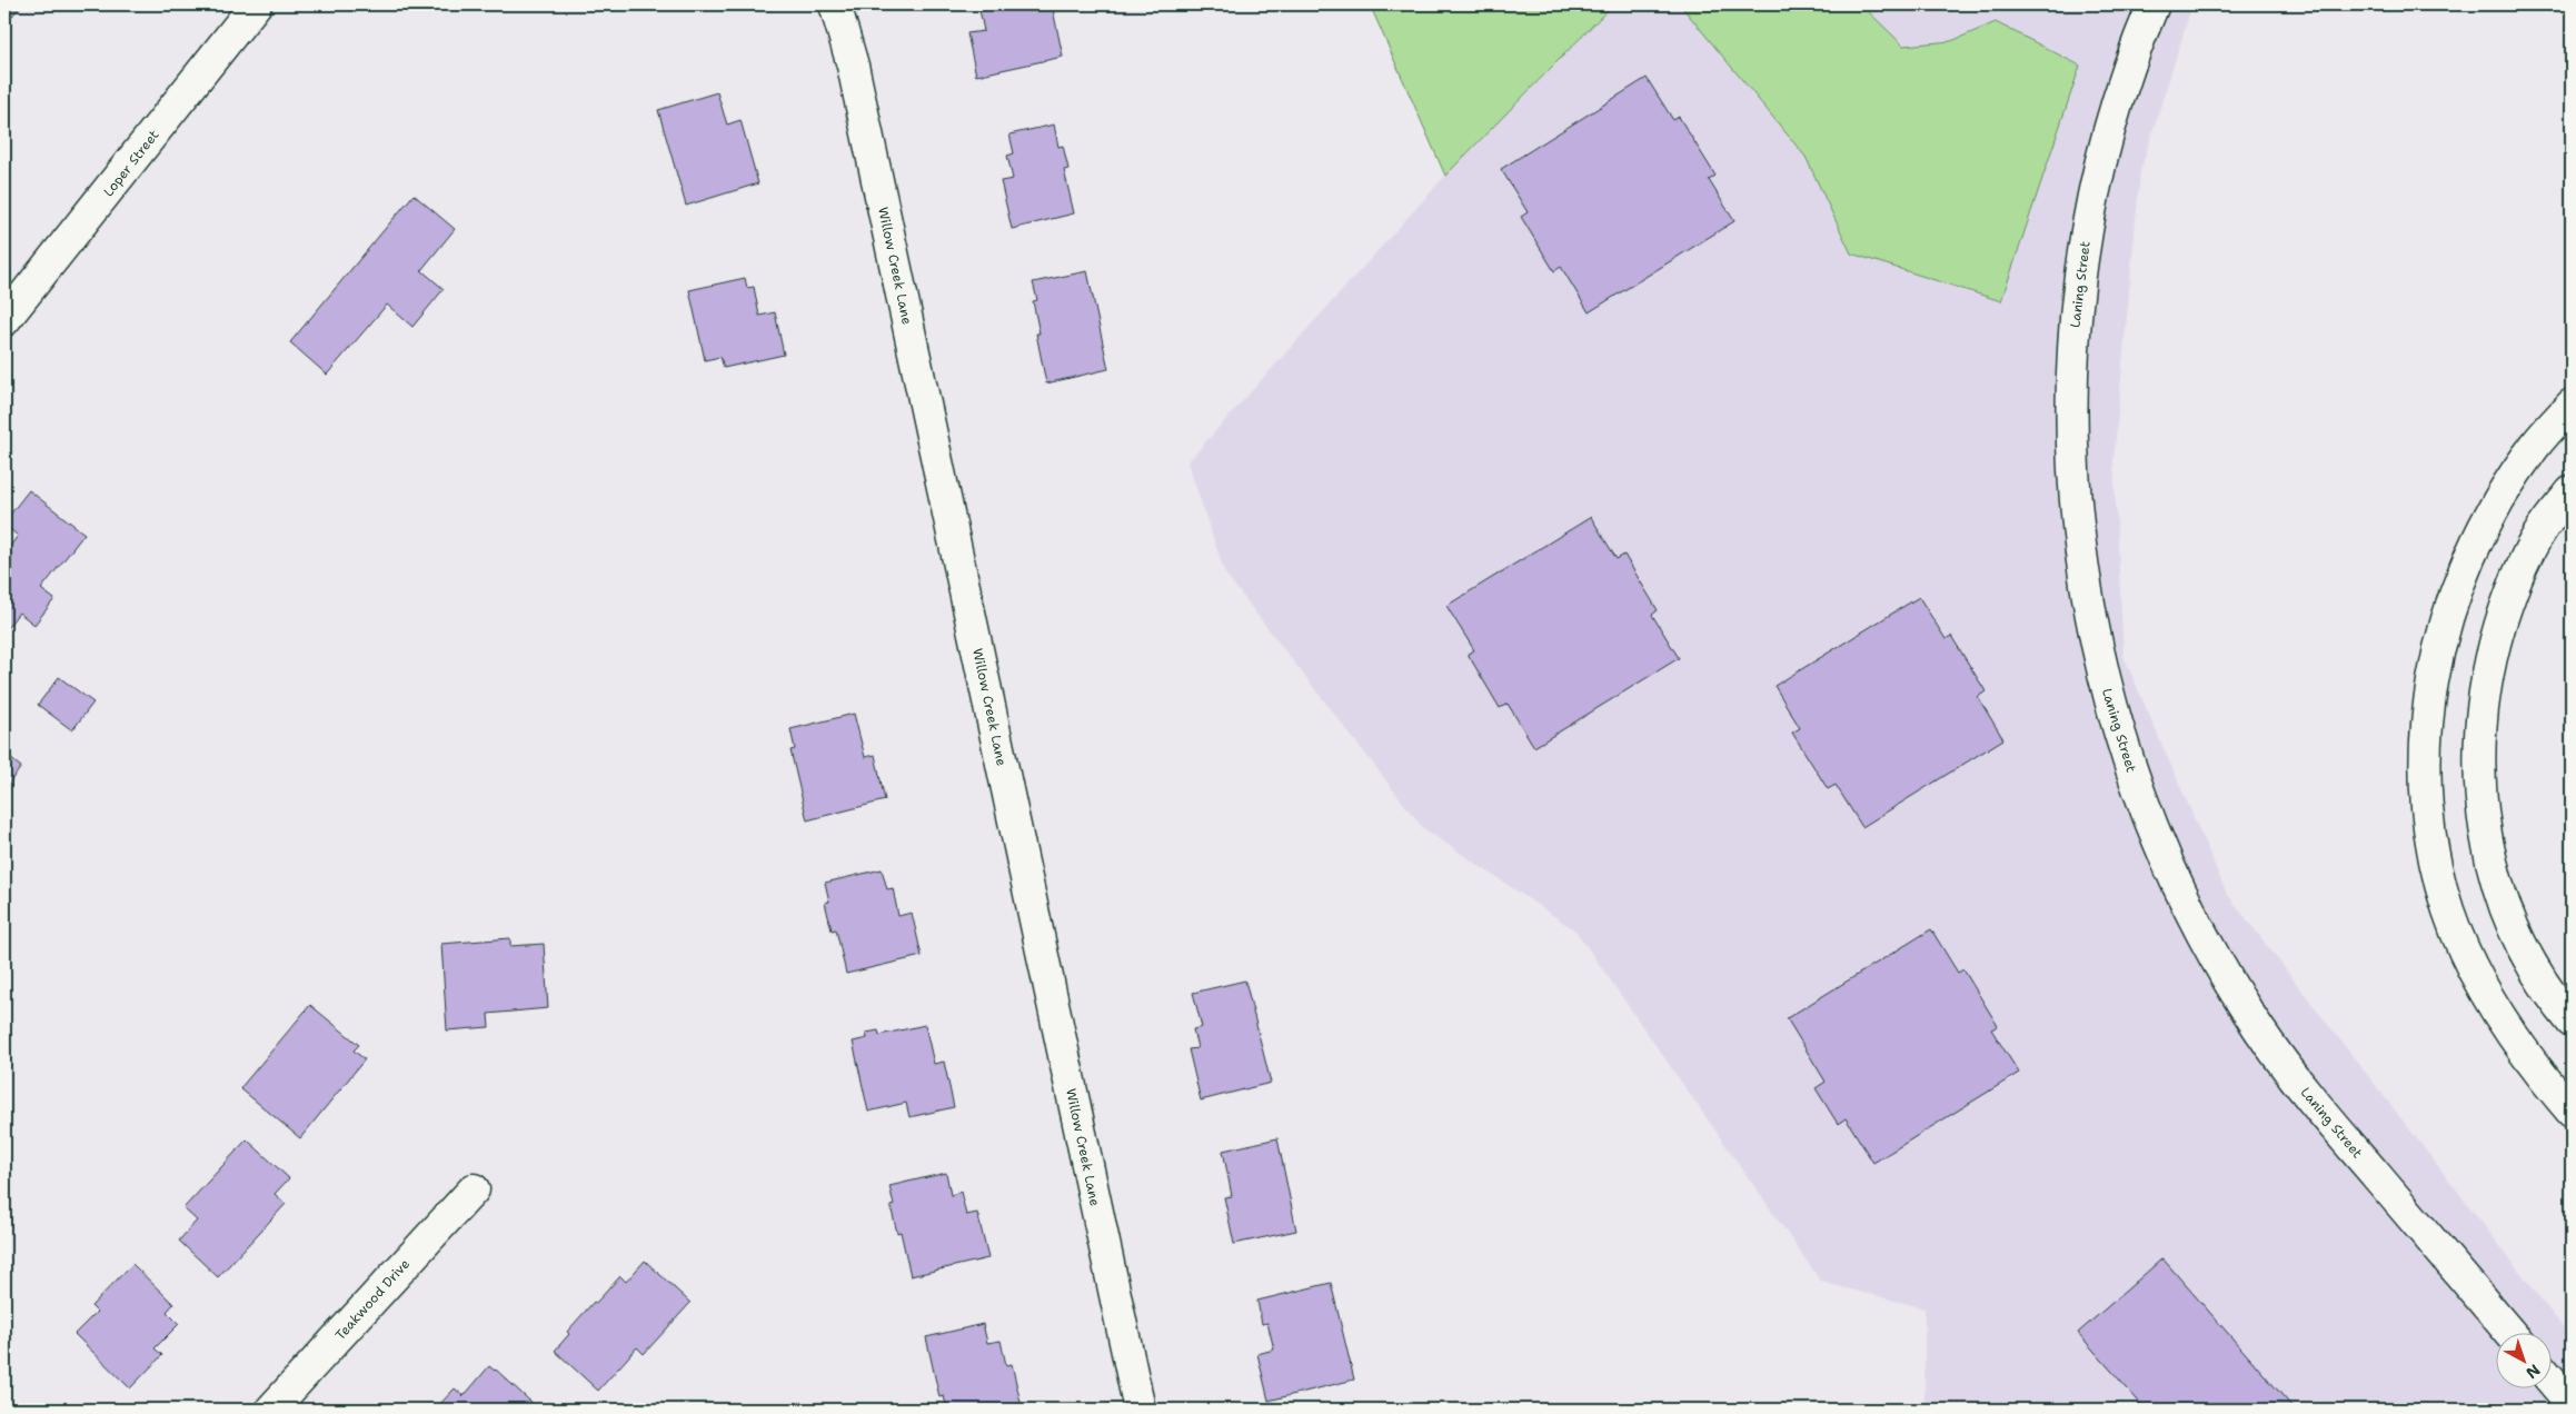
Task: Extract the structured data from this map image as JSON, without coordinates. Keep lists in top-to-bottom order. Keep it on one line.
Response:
{"streets":{"main road":["Loper Street","Willow Creek Lane","Laning Street","Teakwood Drive"]},"north":"bottom right"}
